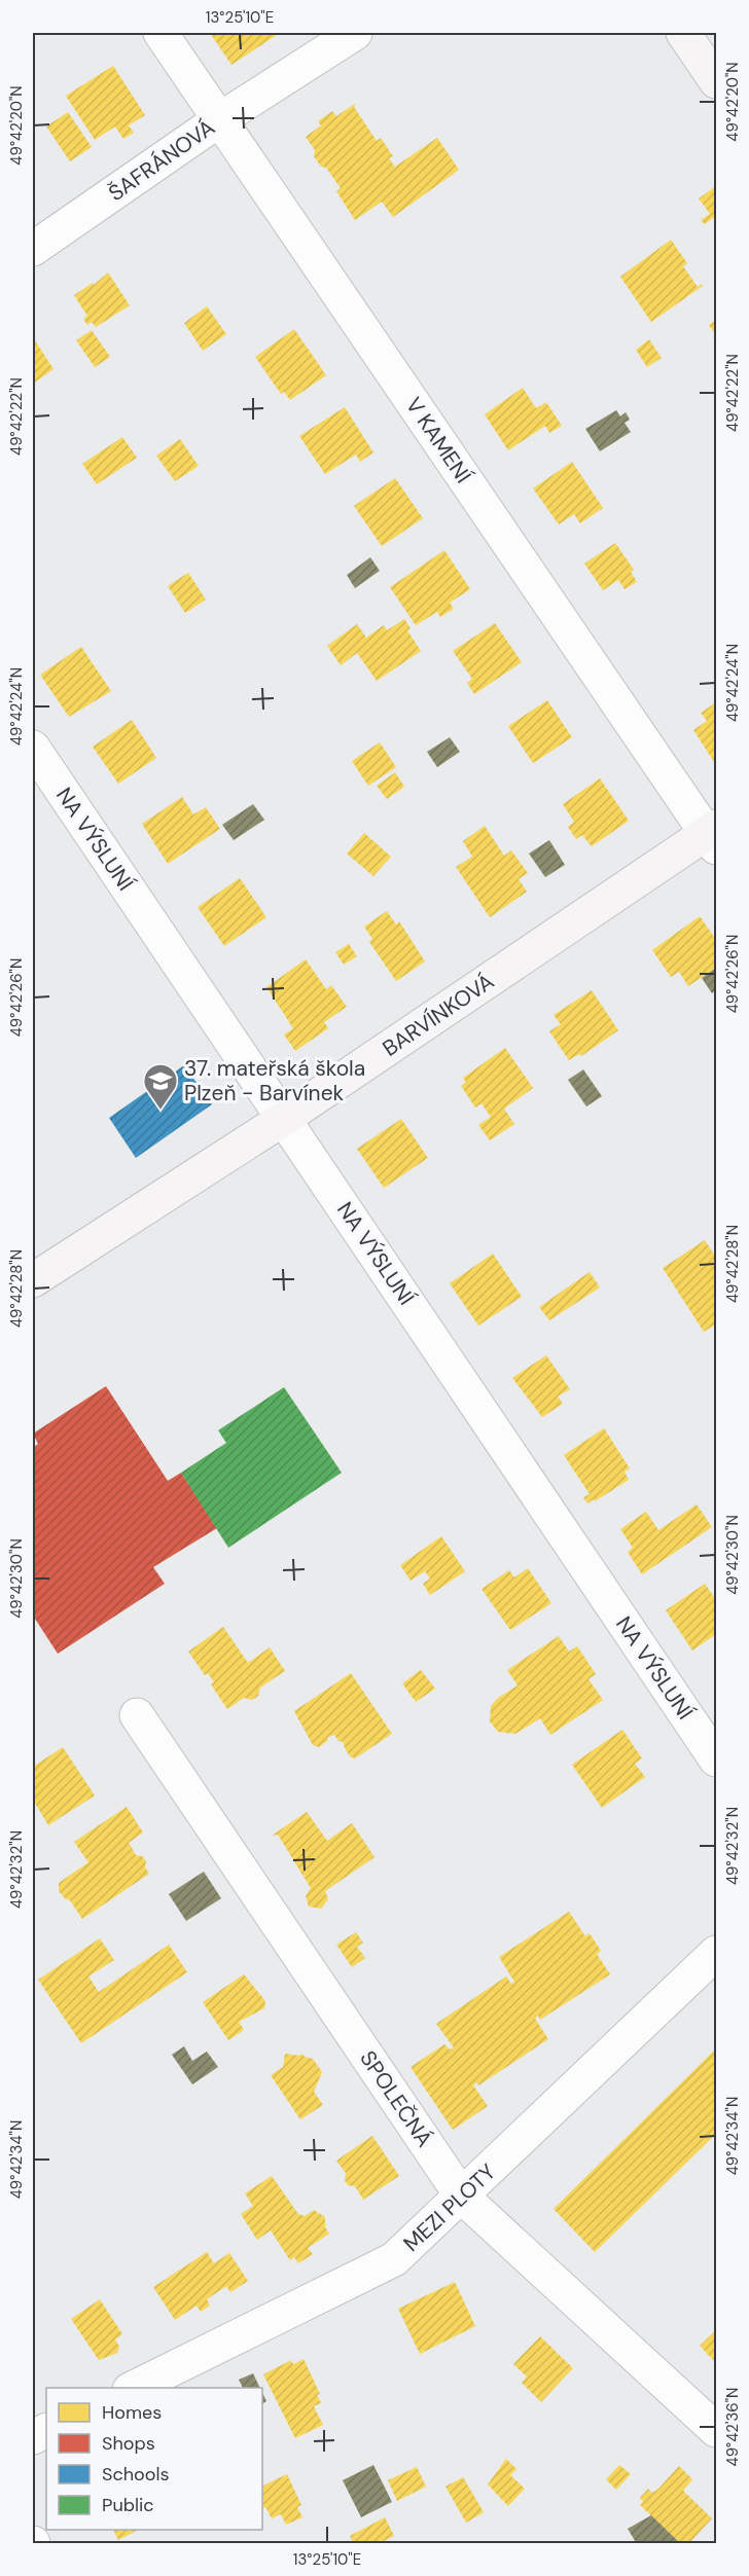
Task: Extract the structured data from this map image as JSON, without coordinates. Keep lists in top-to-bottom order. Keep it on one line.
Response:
{"streets":{"street":["ŠAFRÁNOVÁ","V KAMENÍ","NA VÝSLUNÍ","BARVÍNKOVÁ","SPOLEČNÁ","MEZI PLOTY"]},"crossings":[["ŠAFRÁNOVÁ","V KAMENÍ"],["V KAMENÍ","BARVÍNKOVÁ"],["NA VÝSLUNÍ","BARVÍNKOVÁ"],["SPOLEČNÁ","MEZI PLOTY"]],"places":{"school or university":["37. mateřská škola Plzeň - Barvínek"]},"legend":["Homes","Shops","Schools","Public"],"coordinates":["13°25'10\"E","49°42'20\"N","49°42'22\"N","49°42'24\"N","49°42'26\"N","49°42'28\"N","49°42'30\"N","49°42'32\"N","49°42'34\"N","49°42'36\"N"]}
